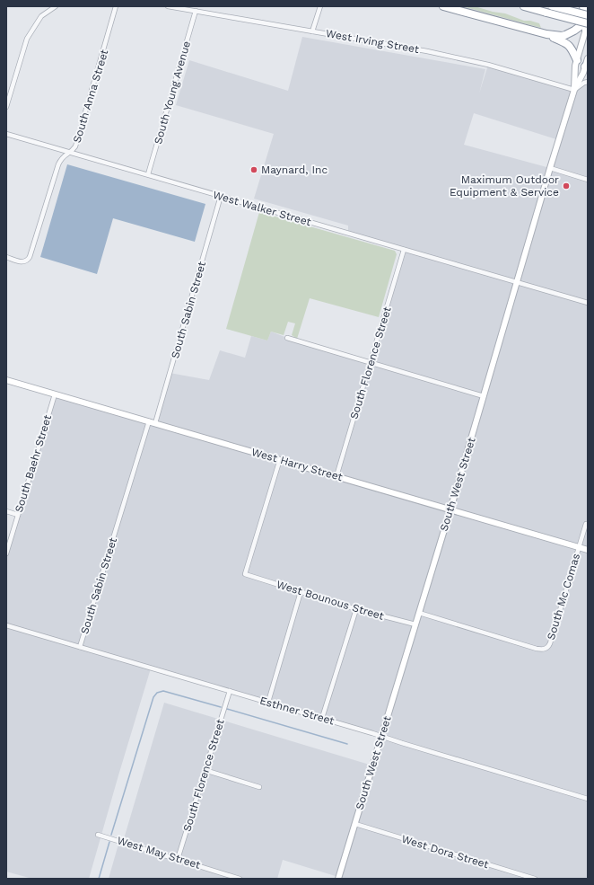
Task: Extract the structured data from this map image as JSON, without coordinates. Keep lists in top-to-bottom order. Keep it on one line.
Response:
{"streets":{"main road":["West Harry Street","South West Street"],"street":["West Irving Street","South Young Avenue","South Anna Street","West Walker Street","South Sabin Street","South Florence Street","South Baehr Street","South Mc Comas","West Bounous Street","Esthner Street","West Dora Street","West May Street"]},"crossings":[["West Irving Street","South Young Avenue"],["West Irving Street","South West Street"],["South Young Avenue","West Walker Street"],["South Anna Street","West Walker Street"],["West Walker Street","South Sabin Street"],["West Walker Street","South Florence Street"],["West Walker Street","South West Street"],["South Sabin Street","West Harry Street"],["South Sabin Street","Esthner Street"],["South Florence Street","West Harry Street"],["South Florence Street","Esthner Street"],["South Florence Street","West May Street"],["South Baehr Street","West Harry Street"],["West Harry Street","South West Street"],["West Harry Street","South Mc Comas"],["West Harry Street","West Bounous Street"],["South West Street","South Mc Comas"],["South West Street","West Bounous Street"],["South West Street","Esthner Street"],["South West Street","West Dora Street"]],"places":["Maynard, Inc","Maximum Outdoor Equipment & Service"]}
